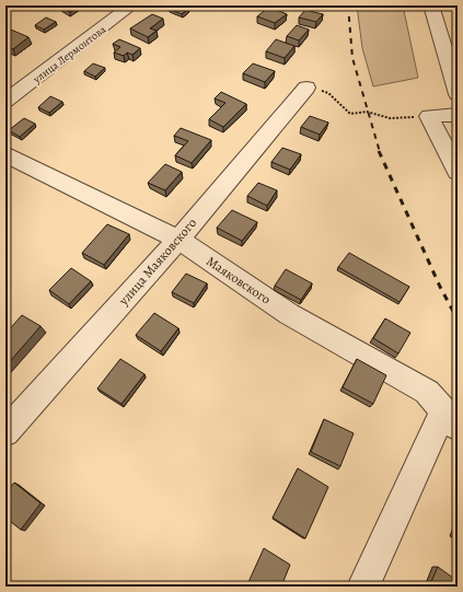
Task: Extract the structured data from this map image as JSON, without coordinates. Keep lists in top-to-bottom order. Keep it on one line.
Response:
{"streets":{"street":["улица Лермонтова","улица Маяковского","Маяковского"]},"crossings":[["улица Маяковского","Маяковского"]]}
